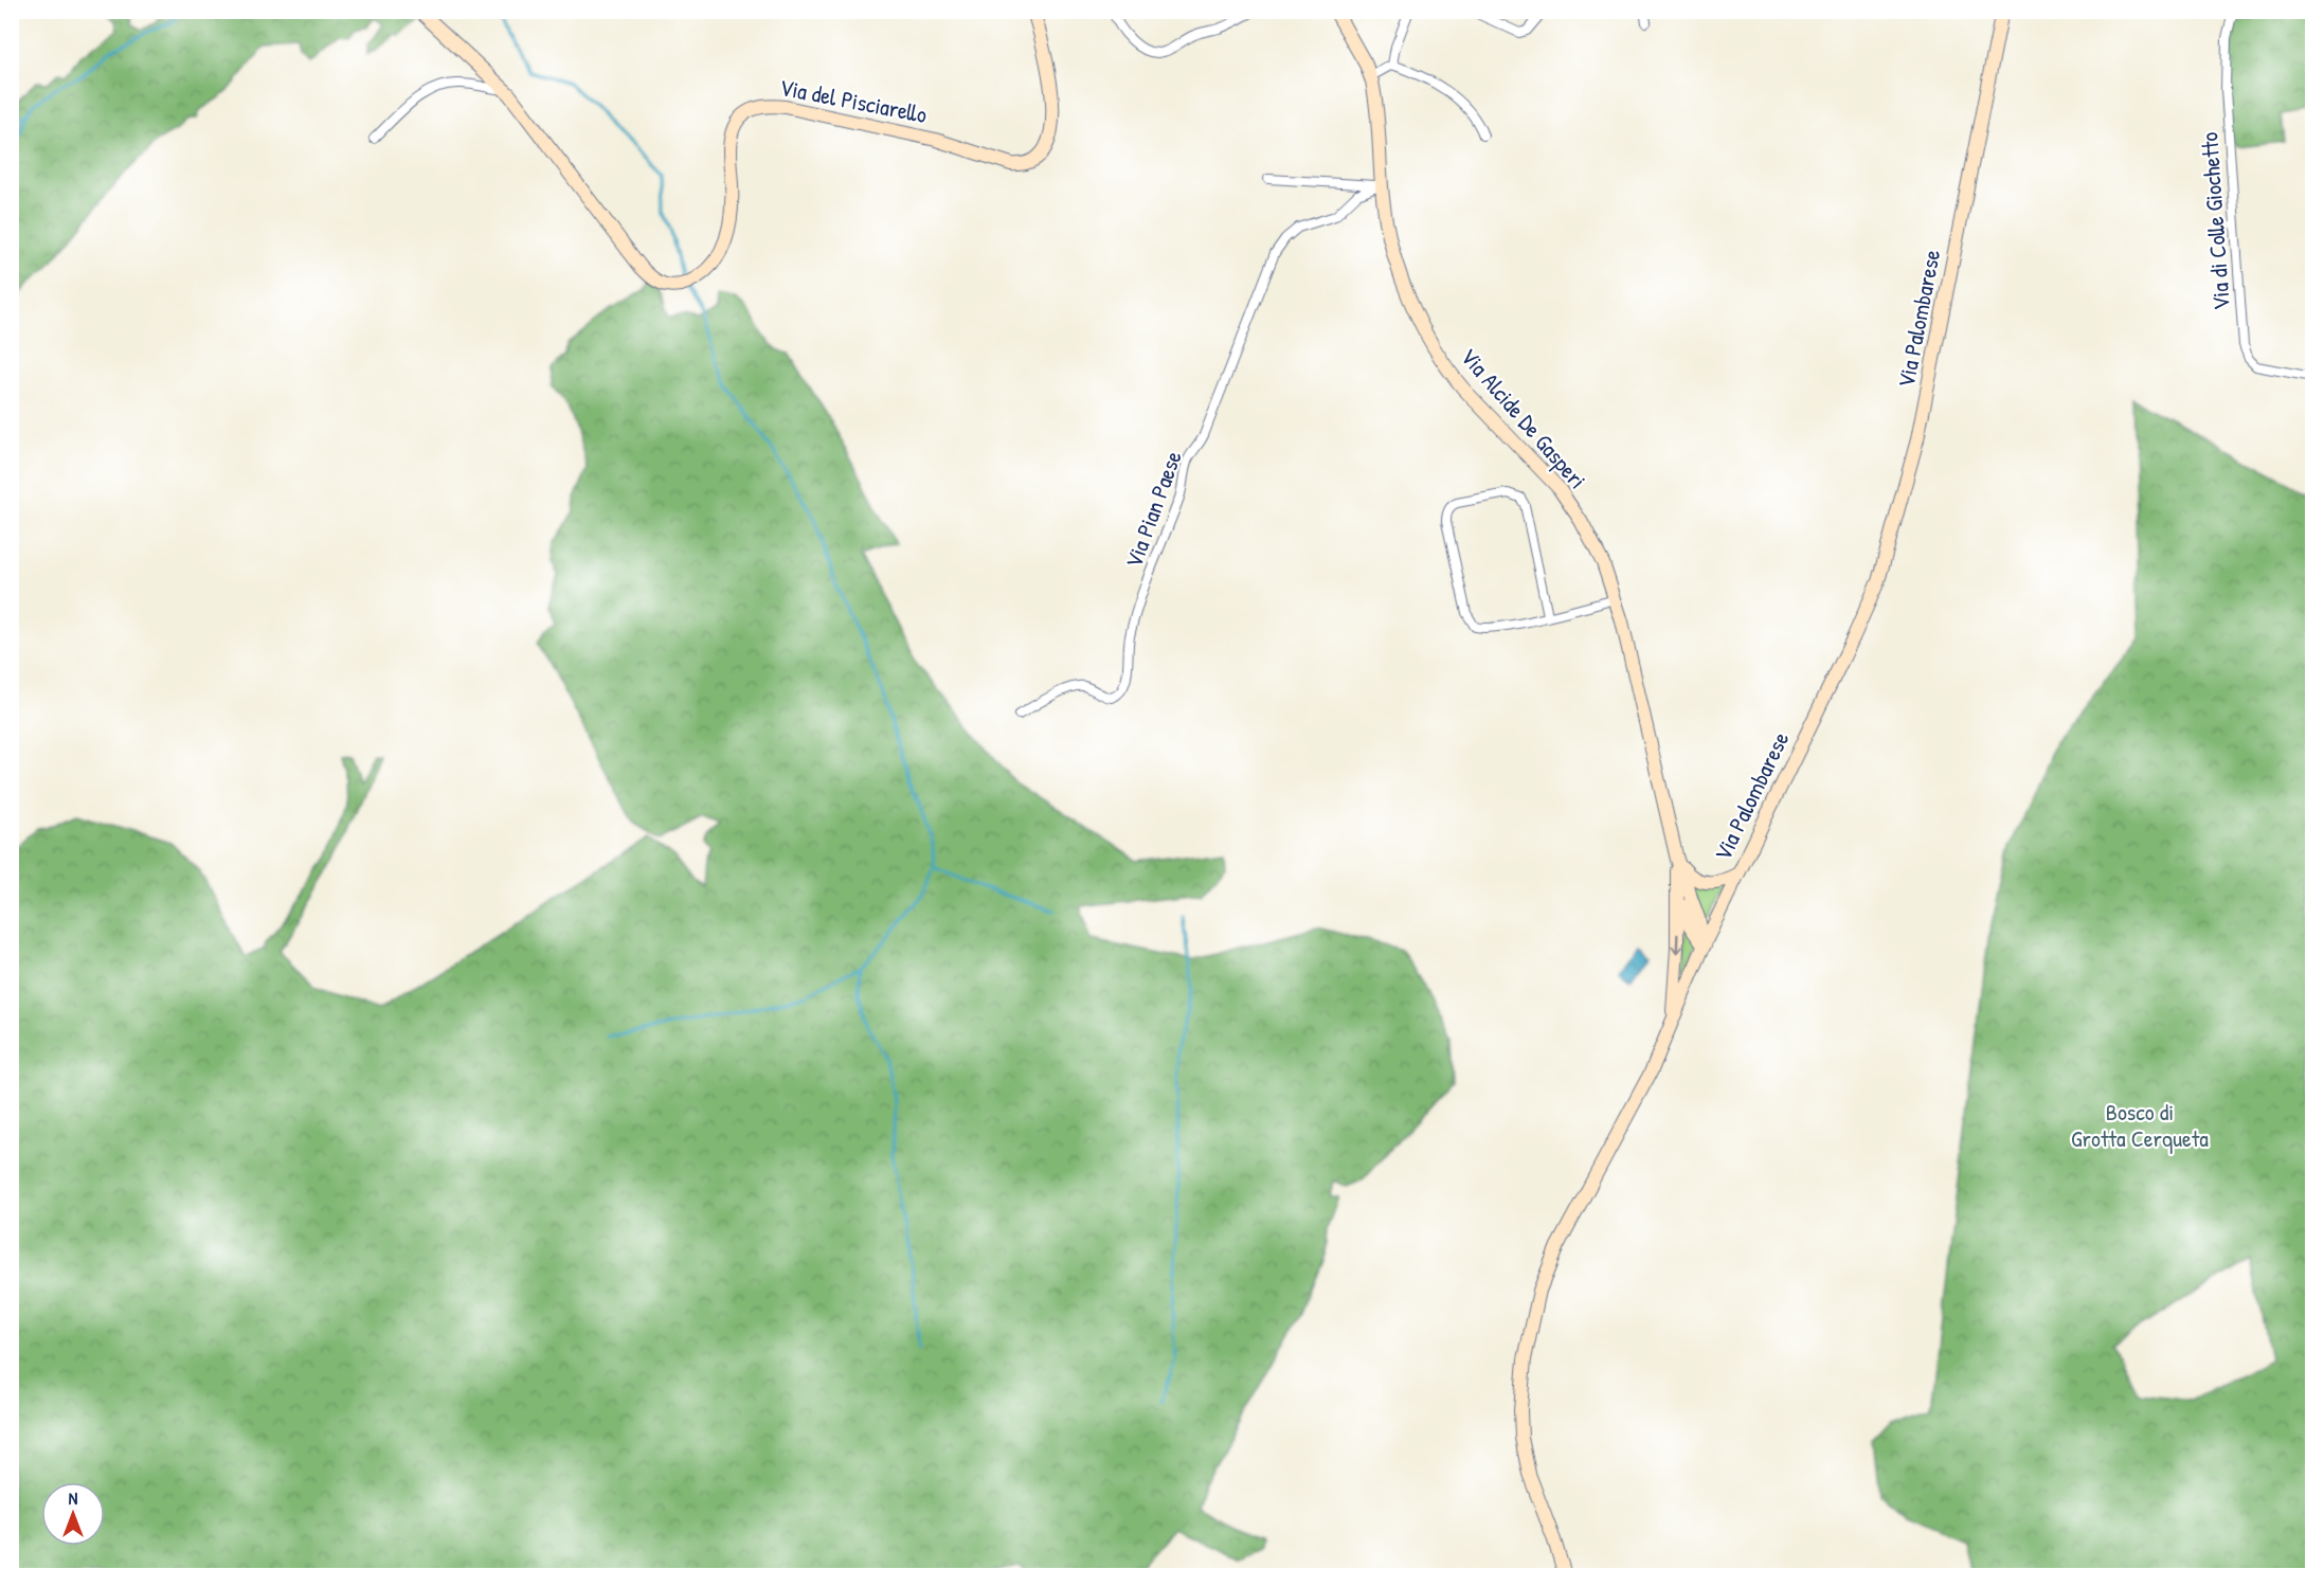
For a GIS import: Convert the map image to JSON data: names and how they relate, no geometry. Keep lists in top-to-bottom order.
{
  "streets": {
    "street": [
      "Via del Pisciarello",
      "Via di Colle Giochetto",
      "Via Palombarese",
      "Via Alcide De Gasperi",
      "Via Pian Paese"
    ]
  },
  "crossings": [
    ["Via Palombarese", "Via Alcide De Gasperi"],
    ["Via Alcide De Gasperi", "Via Pian Paese"]
  ],
  "parks": ["Bosco di Grotta Cerqueta"],
  "north": "top"
}
